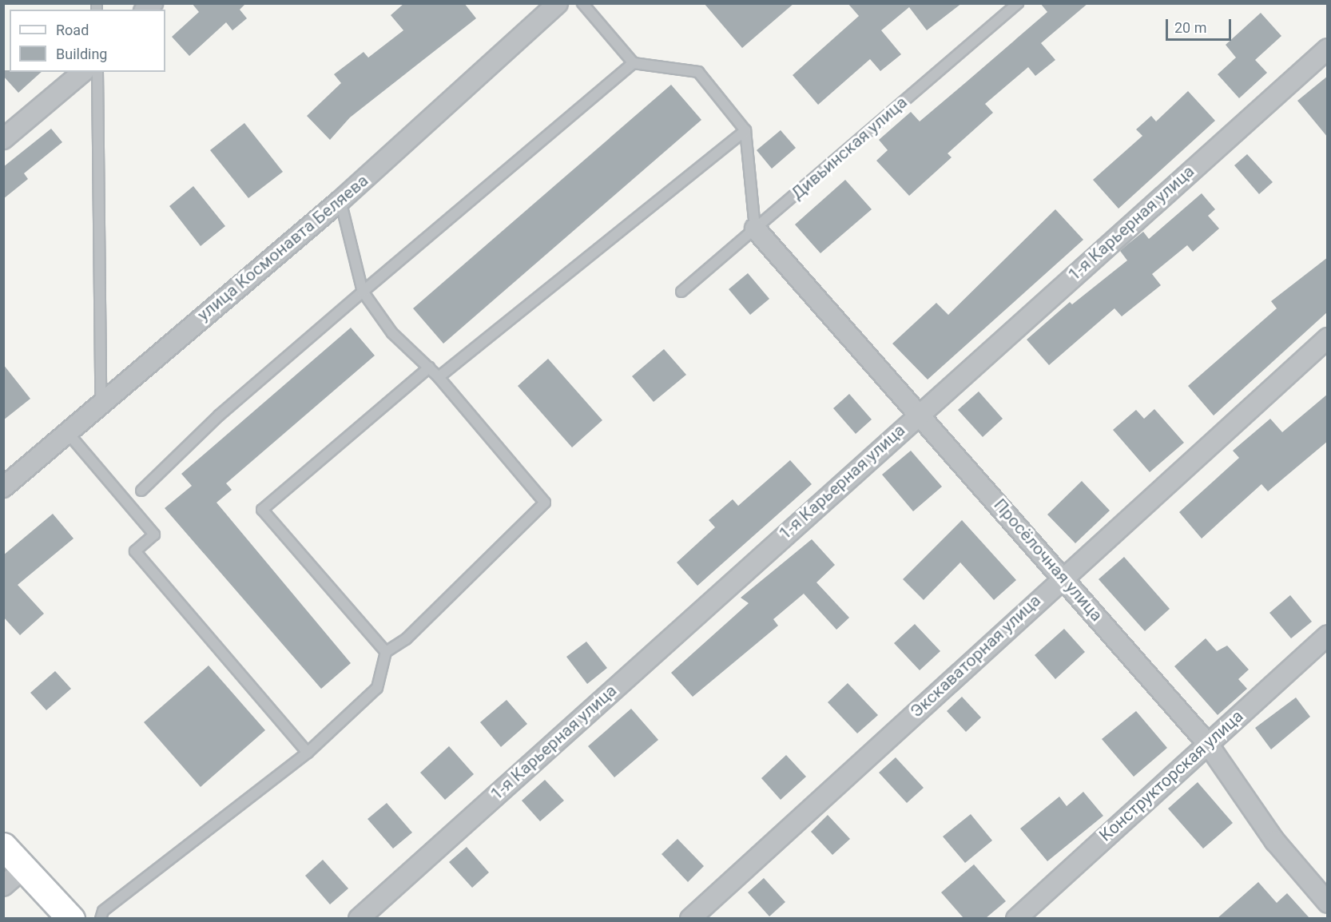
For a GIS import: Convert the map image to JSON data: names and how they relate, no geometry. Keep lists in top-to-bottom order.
{
  "streets": {
    "street": [
      "1-я Карьерная улица",
      "улица Космонавта Беляева",
      "Просёлочная улица",
      "Экскаваторная улица",
      "Конструкторская улица"
    ],
    "lane": ["Дивьинская улица"]
  },
  "crossings": [
    ["Дивьинская улица", "Просёлочная улица"],
    ["1-я Карьерная улица", "Просёлочная улица"],
    ["Просёлочная улица", "Экскаваторная улица"],
    ["Просёлочная улица", "Конструкторская улица"]
  ],
  "legend": ["Road", "Building"],
  "scale_bar": "20 m"
}
